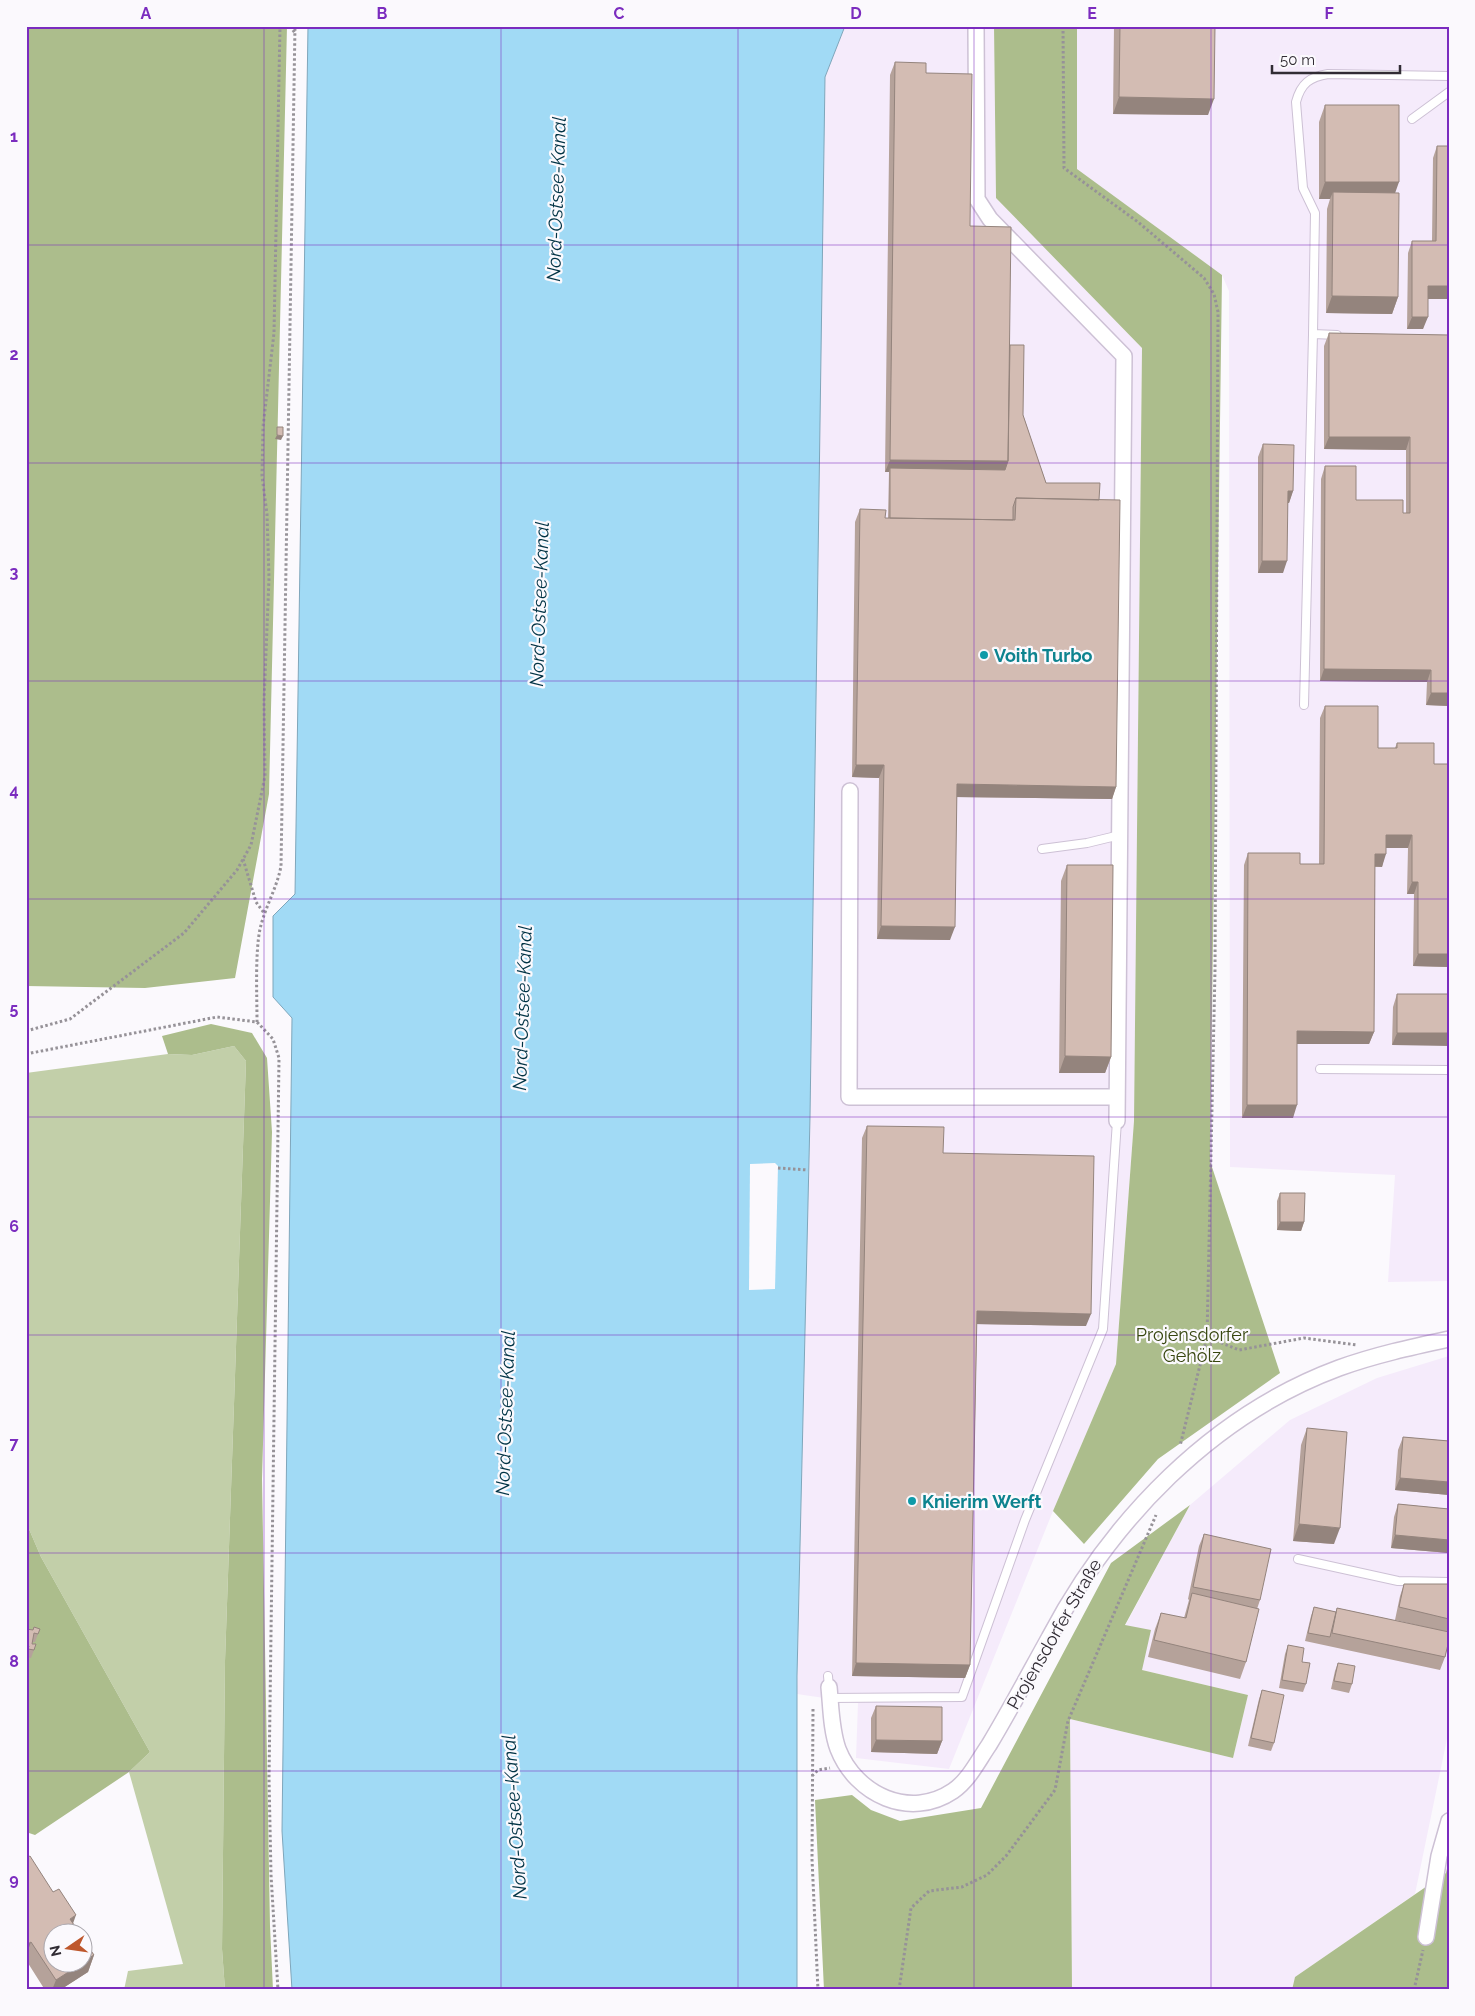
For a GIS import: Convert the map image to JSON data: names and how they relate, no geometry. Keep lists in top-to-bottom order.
{
  "streets": {
    "street": ["Projensdorfer Straße"]
  },
  "water": ["Nord-Ostsee-Kanal"],
  "parks": ["Projensdorfer Gehölz"],
  "places": ["Voith Turbo", "Knierim Werft"],
  "scale_bar": "50 m",
  "north": "left",
  "grid": {
    "columns": [
      "A",
      "B",
      "C",
      "D",
      "E",
      "F"
    ],
    "rows": [
      "1",
      "2",
      "3",
      "4",
      "5",
      "6",
      "7",
      "8",
      "9"
    ]
  }
}
